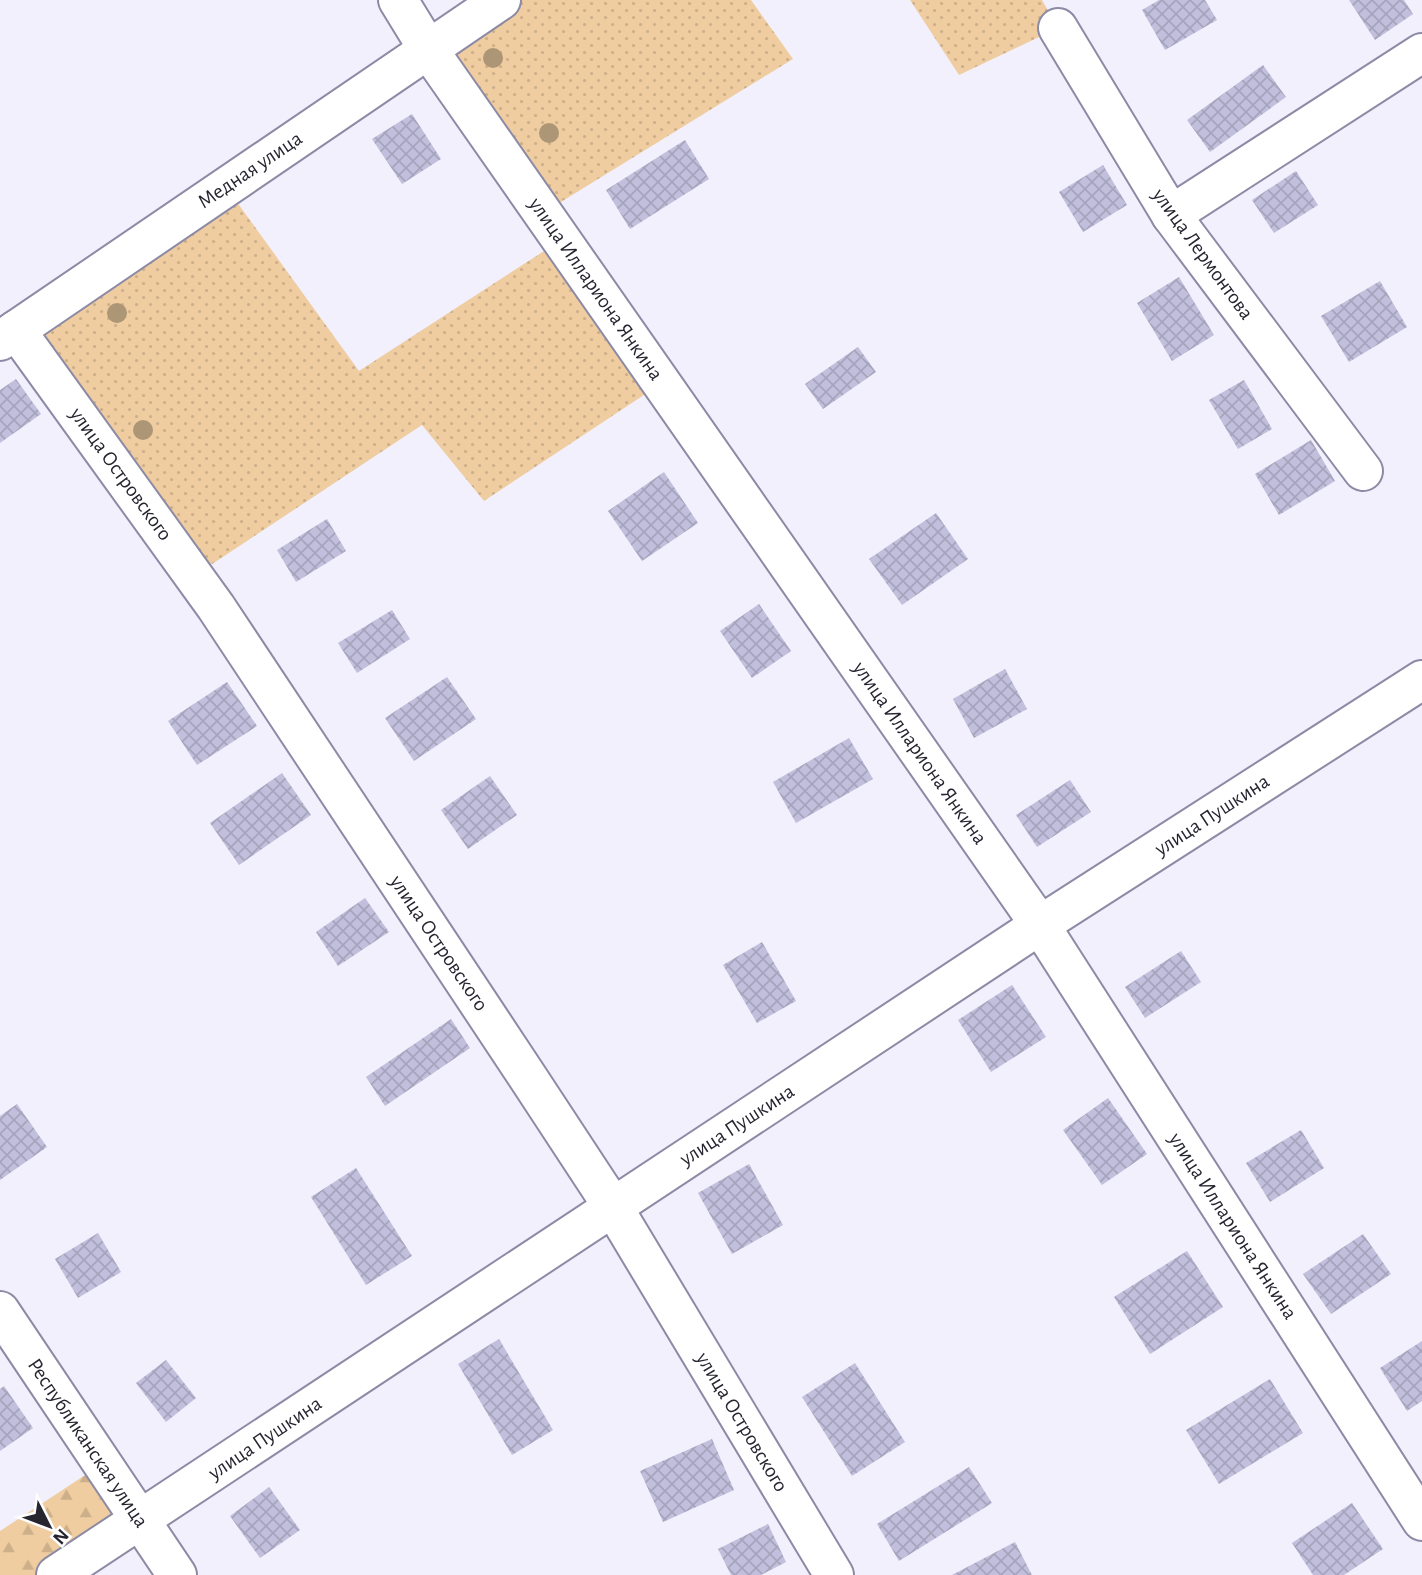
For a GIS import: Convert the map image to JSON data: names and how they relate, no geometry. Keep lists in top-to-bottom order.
{
  "streets": {
    "street": [
      "Медная улица",
      "улица Лермонтова",
      "улица Иллариона Янкина",
      "улица Островского",
      "улица Пушкина",
      "Республиканская улица"
    ]
  },
  "crossings": [
    ["Медная улица", "улица Иллариона Янкина"],
    ["Медная улица", "улица Островского"],
    ["улица Иллариона Янкина", "улица Пушкина"],
    ["улица Островского", "улица Пушкина"],
    ["улица Пушкина", "Республиканская улица"]
  ],
  "north": "bottom right"
}
